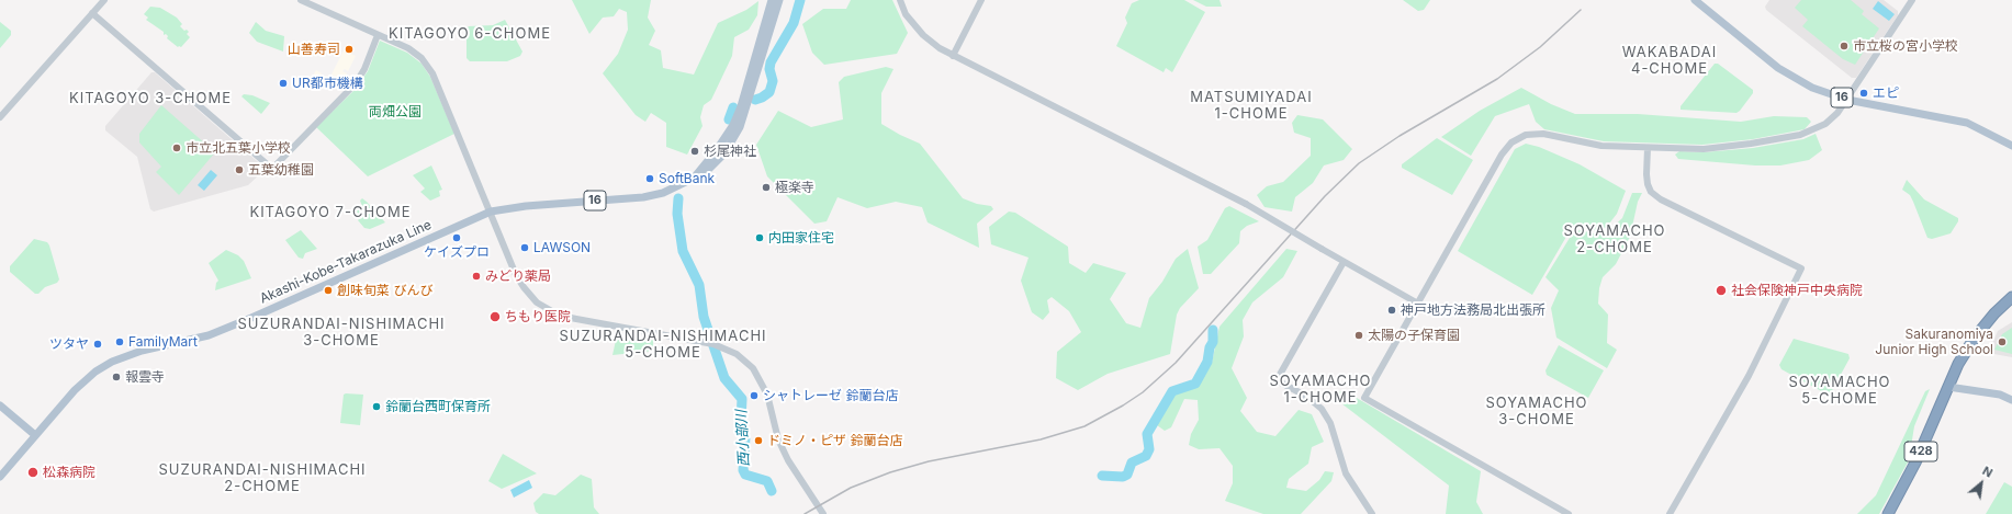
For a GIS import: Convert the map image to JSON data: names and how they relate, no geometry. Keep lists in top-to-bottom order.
{
  "streets": {
    "highway": ["428"],
    "main road": ["16", "Akashi-Kobe-Takarazuka Line"]
  },
  "districts": [
    "KITAGOYO 6-CHOME",
    "WAKABADAI 4-CHOME",
    "MATSUMIYADAI 1-CHOME",
    "KITAGOYO 3-CHOME",
    "KITAGOYO 7-CHOME",
    "SOYAMACHO 2-CHOME",
    "SUZURANDAI-NISHIMACHI 3-CHOME",
    "SUZURANDAI-NISHIMACHI 5-CHOME",
    "SOYAMACHO 1-CHOME",
    "SOYAMACHO 5-CHOME",
    "SOYAMACHO 3-CHOME",
    "SUZURANDAI-NISHIMACHI 2-CHOME"
  ],
  "water": ["西小部川"],
  "parks": ["両畑公園"],
  "places": [
    "市立桜の宮小学校",
    "山善寿司",
    "UR都市機構",
    "エピ",
    "市立北五葉小学校",
    "杉尾神社",
    "五葉幼稚園",
    "SoftBank",
    "極楽寺",
    "ケイズプロ",
    "内田家住宅",
    "LAWSON",
    "みどり薬局",
    "創味旬菜 びんび",
    "社会保険神戸中央病院",
    "神戸地方法務局北出張所",
    "ちもり医院",
    "太陽の子保育園",
    "FamilyMart",
    "Sakuranomiya Junior High School",
    "ツタヤ",
    "報雲寺",
    "シャトレーゼ 鈴蘭台店",
    "鈴蘭台西町保育所",
    "ドミノ・ピザ 鈴蘭台店",
    "松森病院"
  ],
  "north": "top right"
}
